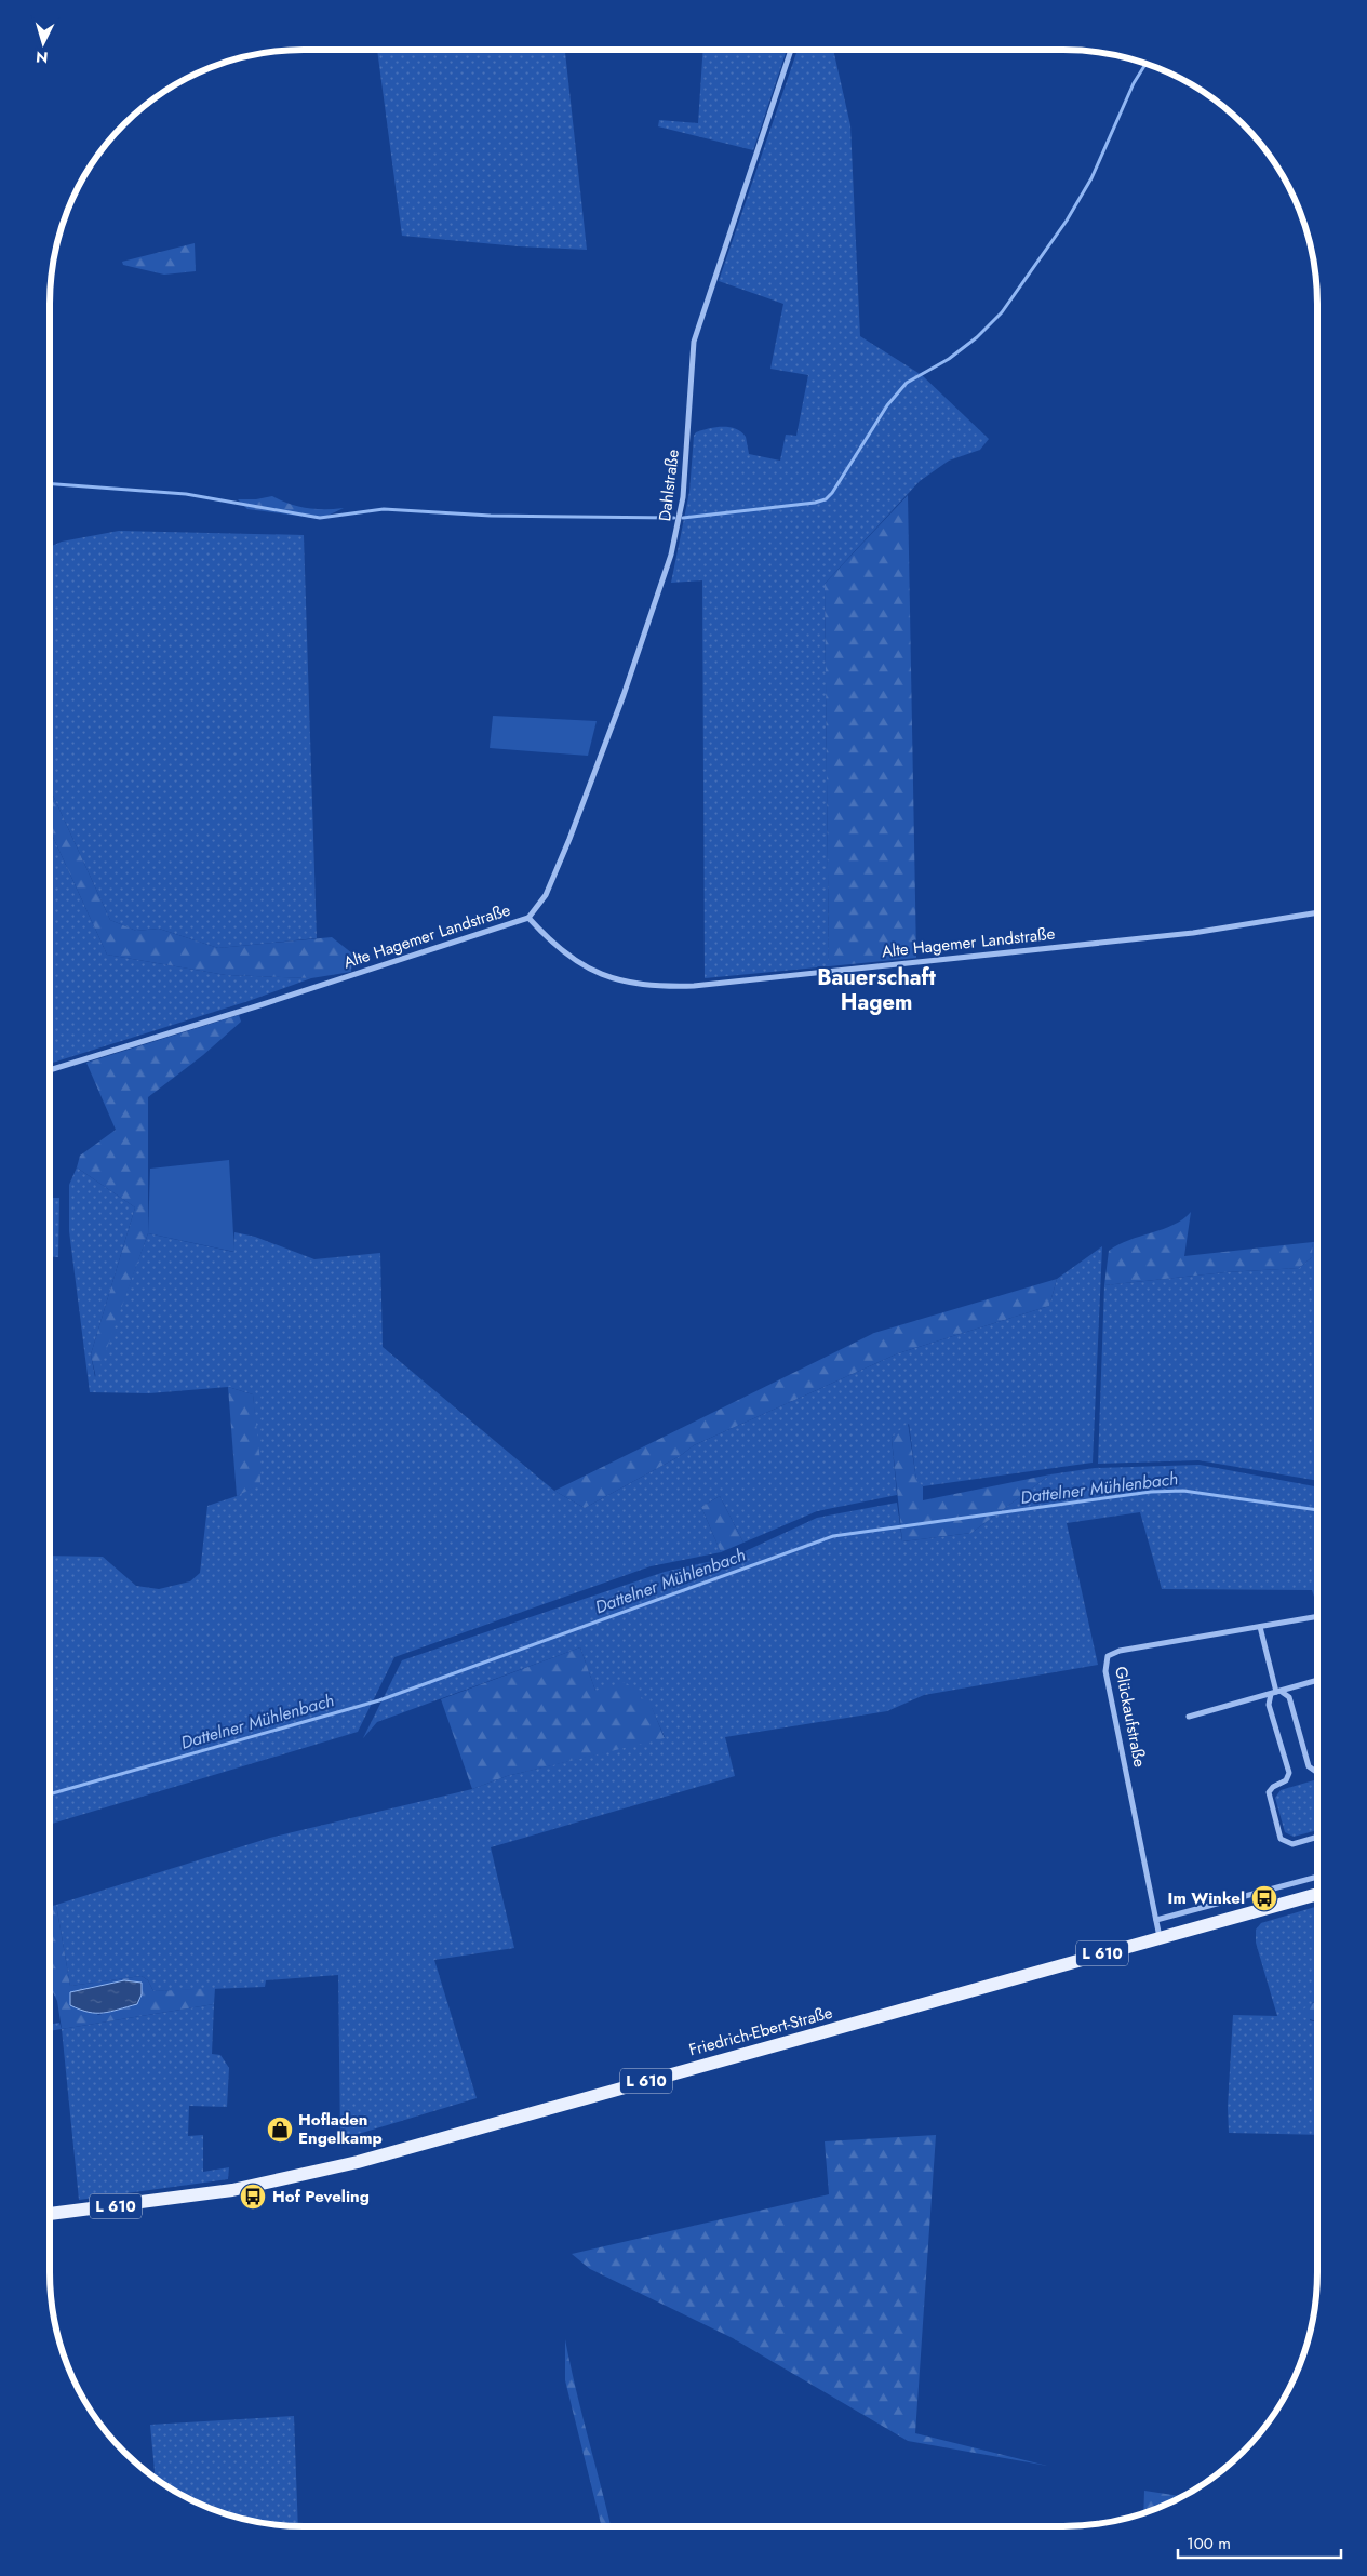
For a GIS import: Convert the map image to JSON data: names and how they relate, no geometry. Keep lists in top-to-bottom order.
{
  "streets": {
    "main road": ["L 610", "Friedrich-Ebert-Straße"],
    "street": ["Dahlstraße", "Alte Hagemer Landstraße", "Glückaufstraße"]
  },
  "crossings": [
    ["Dahlstraße", "Alte Hagemer Landstraße"],
    ["Glückaufstraße", "Friedrich-Ebert-Straße"]
  ],
  "districts": ["Bauerschaft Hagem"],
  "water": ["Dattelner Mühlenbach"],
  "places": {
    "bus stop": ["Im Winkel", "Hof Peveling"],
    "shop": ["Hofladen Engelkamp"]
  },
  "scale_bar": "100 m",
  "north": "bottom"
}
